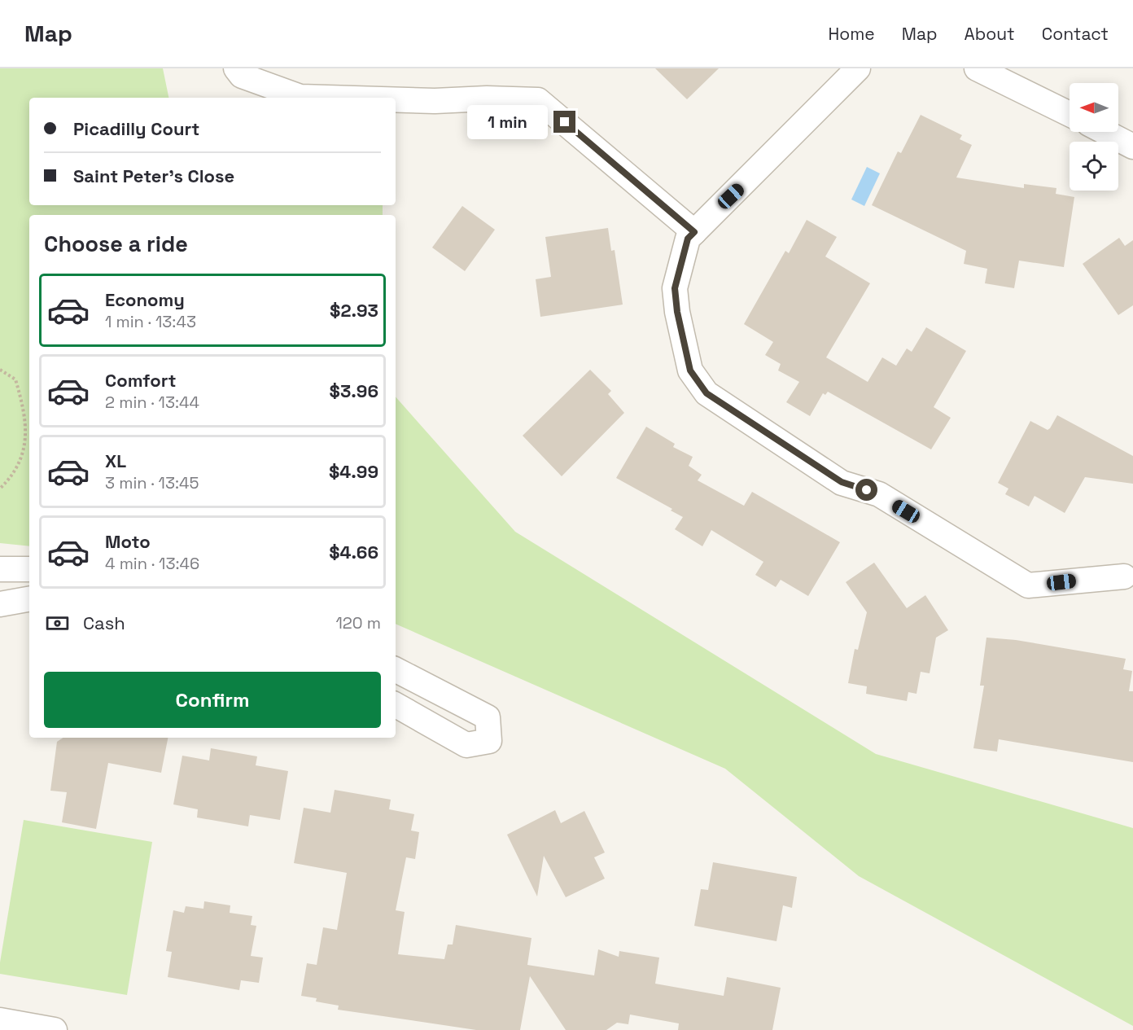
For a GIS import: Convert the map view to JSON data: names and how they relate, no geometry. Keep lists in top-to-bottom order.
{
  "north": "left",
  "page": {
    "header": "Map",
    "nav": [
      "Home",
      "Map",
      "About",
      "Contact"
    ],
    "banner": ["Picadilly Court", "Saint Peter's Close"],
    "bubble": "1 min",
    "heading": "Choose a ride",
    "list": [
      {
        "name": "Economy",
        "note": "1 min · 13:43",
        "value": "$2.93"
      },
      {
        "name": "Comfort",
        "note": "2 min · 13:44",
        "value": "$3.96"
      },
      {
        "name": "XL",
        "note": "3 min · 13:45",
        "value": "$4.99"
      },
      {
        "name": "Moto",
        "note": "4 min · 13:46",
        "value": "$4.66"
      }
    ],
    "pay": ["Cash", "120 m"],
    "buttons": "Confirm"
  }
}
